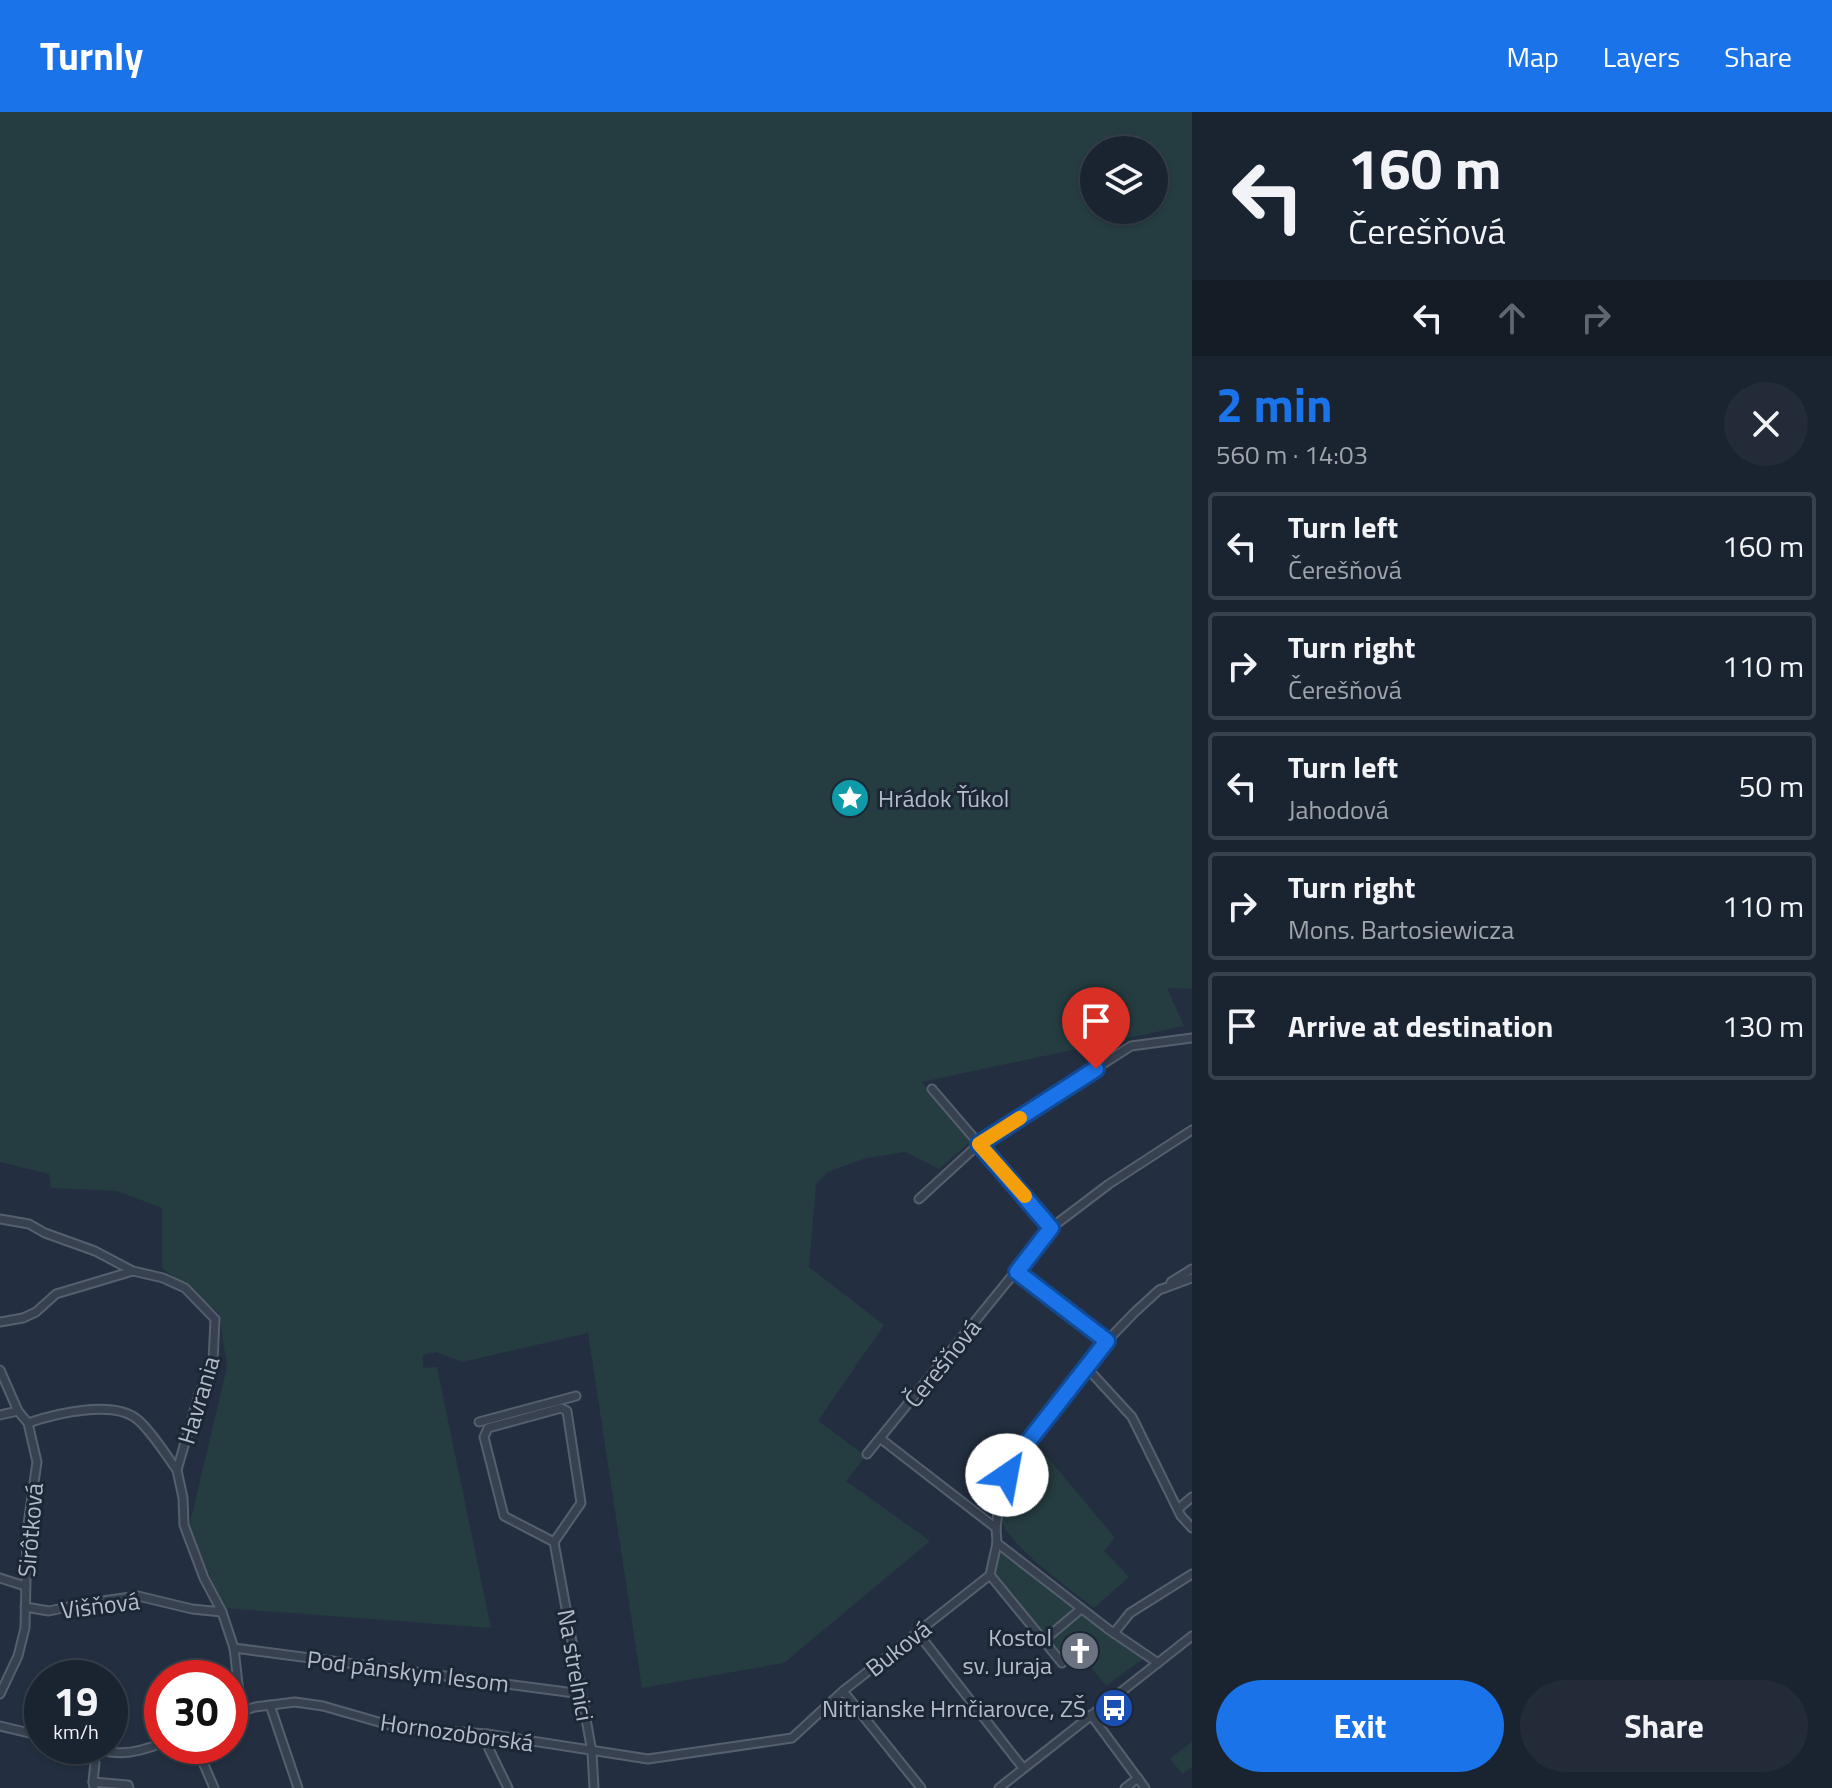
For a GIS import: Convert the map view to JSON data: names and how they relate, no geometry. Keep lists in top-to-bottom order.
{
  "streets": {
    "street": [
      "Čerešňová",
      "Havrania",
      "Sirôtková",
      "Višňová",
      "Buková",
      "Na strelnici",
      "Pod pánskym lesom",
      "Hornozoborská"
    ]
  },
  "crossings": [
    ["Havrania", "Višňová"],
    ["Havrania", "Pod pánskym lesom"],
    ["Sirôtková", "Višňová"],
    ["Buková", "Na strelnici"],
    ["Buková", "Hornozoborská"],
    ["Na strelnici", "Pod pánskym lesom"],
    ["Na strelnici", "Hornozoborská"]
  ],
  "places": {
    "place": ["Hrádok Ťúkol"],
    "church": ["Kostol sv. Juraja"],
    "bus stop": ["Nitrianske Hrnčiarovce, ZŠ"]
  },
  "page": {
    "header": "Turnly",
    "nav": ["Map", "Layers", "Share"],
    "turn": ["160 m", "Čerešňová"],
    "heading": ["2 min", "560 m · 14:03"],
    "list": [
      {
        "name": "Turn left",
        "note": "Čerešňová",
        "value": "160 m"
      },
      {
        "name": "Turn right",
        "note": "Čerešňová",
        "value": "110 m"
      },
      {
        "name": "Turn left",
        "note": "Jahodová",
        "value": "50 m"
      },
      {
        "name": "Turn right",
        "note": "Mons. Bartosiewicza",
        "value": "110 m"
      },
      {
        "name": "Arrive at destination",
        "value": "130 m"
      }
    ],
    "speed": "19 km/h",
    "limit": "30",
    "buttons": ["Exit", "Share"]
  }
}
